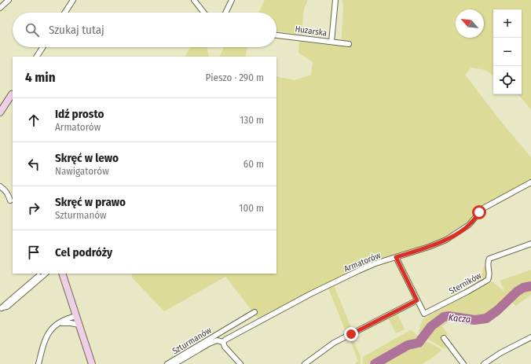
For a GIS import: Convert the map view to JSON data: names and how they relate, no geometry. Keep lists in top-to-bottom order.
{
  "streets": {
    "street": [
      "Huzarska",
      "Armatorów",
      "Sterników",
      "Szturmanów"
    ]
  },
  "crossings": [
    ["Armatorów", "Szturmanów"]
  ],
  "water": ["Kacza"],
  "north": "top left",
  "page": {
    "map_buttons": ["+", "−"],
    "search": "Szukaj tutaj",
    "heading": ["4 min", "Pieszo · 290 m"],
    "list": [
      ["Idź prosto", "Armatorów", "130 m"],
      ["Skręć w lewo", "Nawigatorów", "60 m"],
      ["Skręć w prawo", "Szturmanów", "100 m"],
      "Cel podróży"
    ]
  }
}
